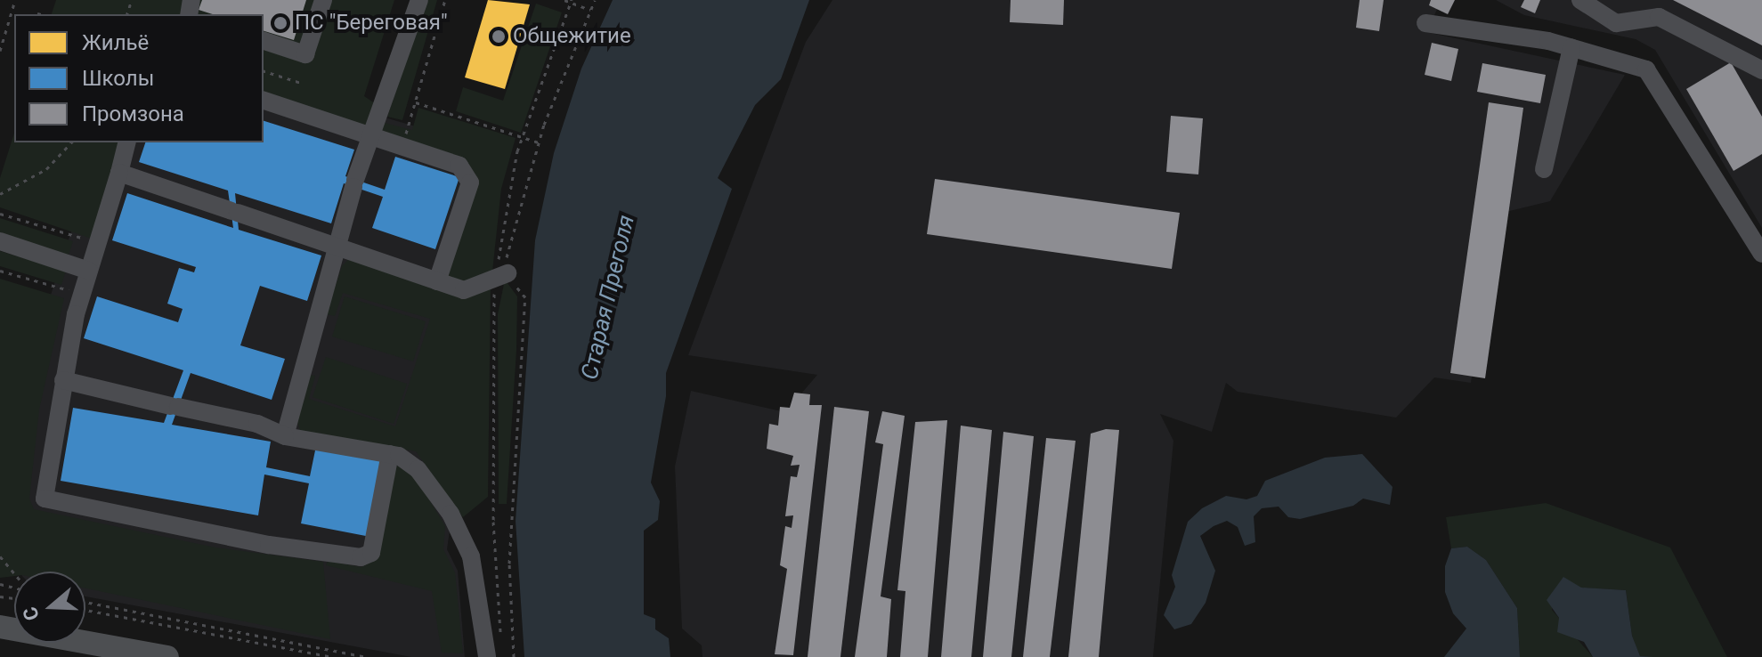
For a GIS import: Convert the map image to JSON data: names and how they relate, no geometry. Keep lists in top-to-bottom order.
{
  "water": ["Старая Преголя"],
  "places": ["ПС \"Береговая\"", "Общежитие"],
  "legend": ["Жильё", "Школы", "Промзона"],
  "north": "left"
}
